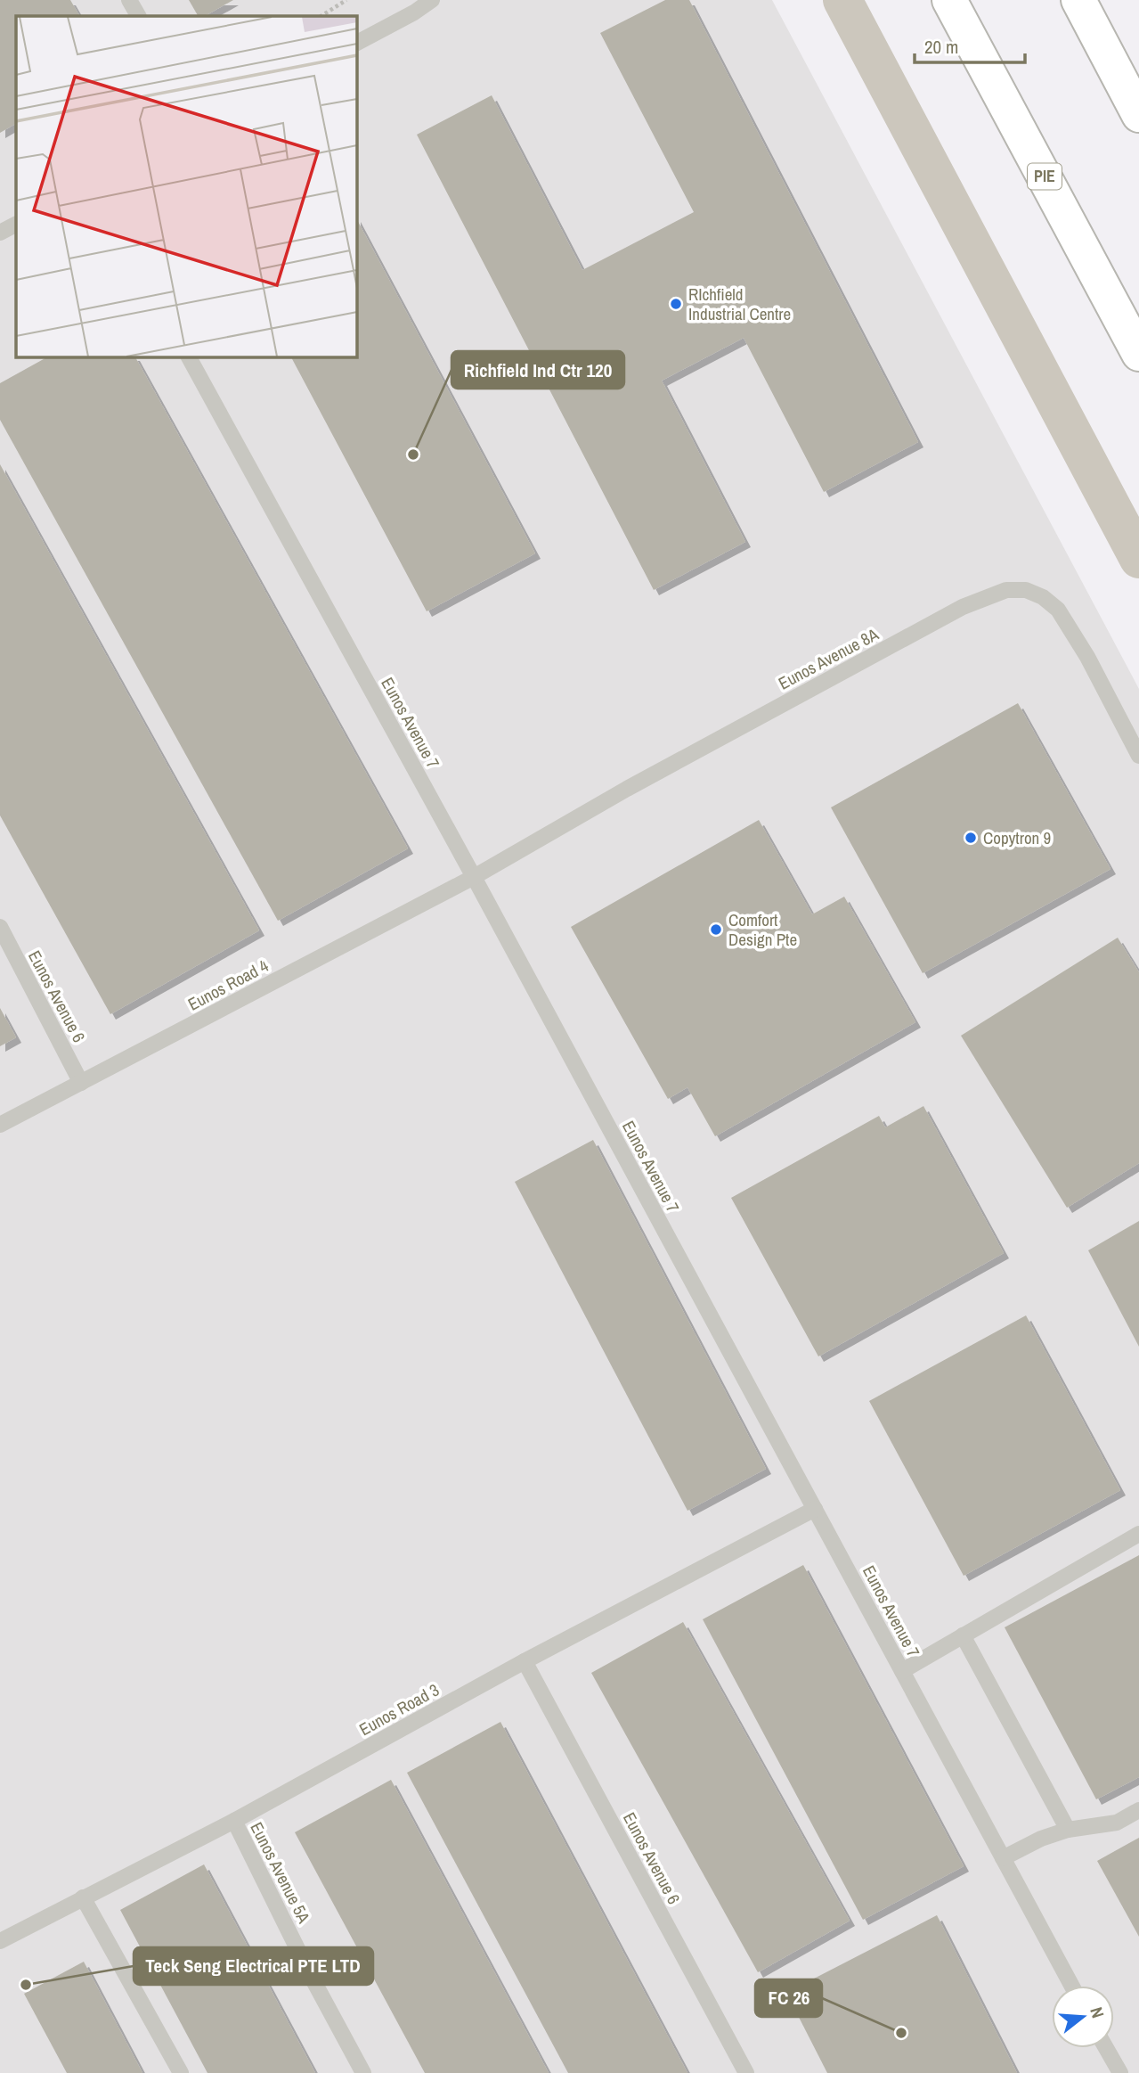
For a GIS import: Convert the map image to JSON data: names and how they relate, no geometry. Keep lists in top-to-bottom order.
{
  "streets": {
    "highway": ["PIE"],
    "lane": [
      "Eunos Avenue 8A",
      "Eunos Avenue 7",
      "Eunos Road 4",
      "Eunos Avenue 6",
      "Eunos Road 3",
      "Eunos Avenue 5A"
    ]
  },
  "crossings": [
    ["Eunos Avenue 8A", "Eunos Avenue 7"],
    ["Eunos Avenue 8A", "Eunos Road 4"],
    ["Eunos Avenue 7", "Eunos Road 4"],
    ["Eunos Avenue 7", "Eunos Road 3"],
    ["Eunos Road 4", "Eunos Avenue 6"],
    ["Eunos Avenue 6", "Eunos Road 3"],
    ["Eunos Road 3", "Eunos Avenue 5A"]
  ],
  "places": [
    "RIchfield Industrial Centre",
    "Richfield Ind Ctr 120",
    "Copytron 9",
    "Comfort Design Pte",
    "Teck Seng Electrical PTE LTD",
    "FC 26"
  ],
  "scale_bar": "20 m",
  "north": "right"
}
